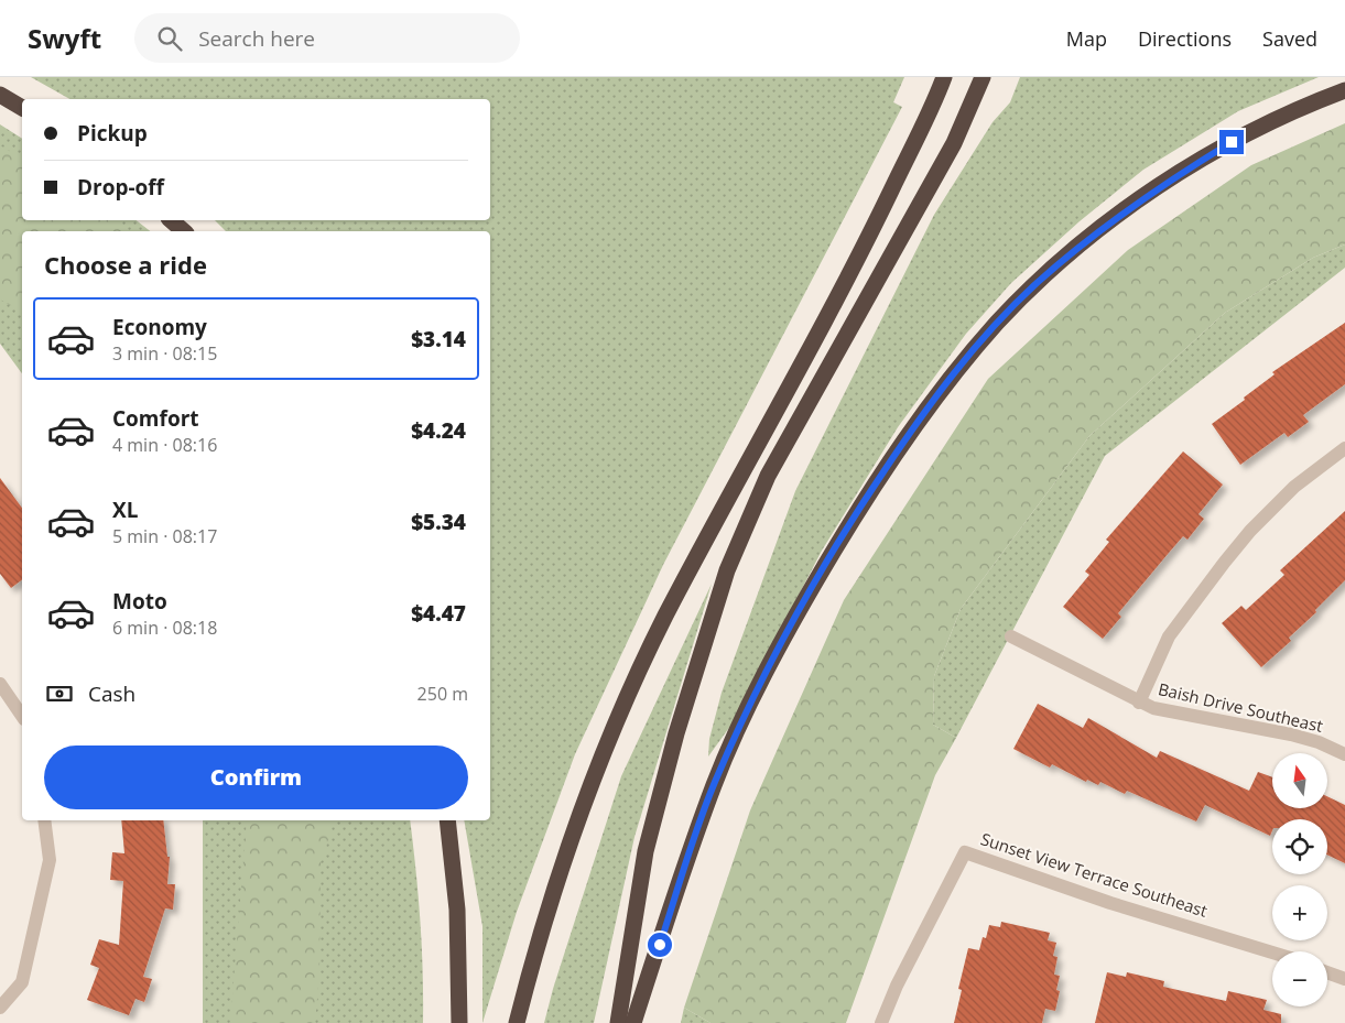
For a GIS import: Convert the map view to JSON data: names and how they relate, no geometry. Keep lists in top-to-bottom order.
{
  "streets": {
    "street": ["Baish Drive Southeast", "Sunset View Terrace Southeast"]
  },
  "north": "top",
  "page": {
    "header": "Swyft",
    "search": "Search here",
    "nav": ["Map", "Directions", "Saved"],
    "banner": ["Pickup", "Drop-off"],
    "heading": "Choose a ride",
    "list": [
      {
        "name": "Economy",
        "note": "3 min · 08:15",
        "value": "$3.14"
      },
      {
        "name": "Comfort",
        "note": "4 min · 08:16",
        "value": "$4.24"
      },
      {
        "name": "XL",
        "note": "5 min · 08:17",
        "value": "$5.34"
      },
      {
        "name": "Moto",
        "note": "6 min · 08:18",
        "value": "$4.47"
      }
    ],
    "pay": ["Cash", "250 m"],
    "buttons": "Confirm",
    "map_buttons": ["+", "−"]
  }
}
